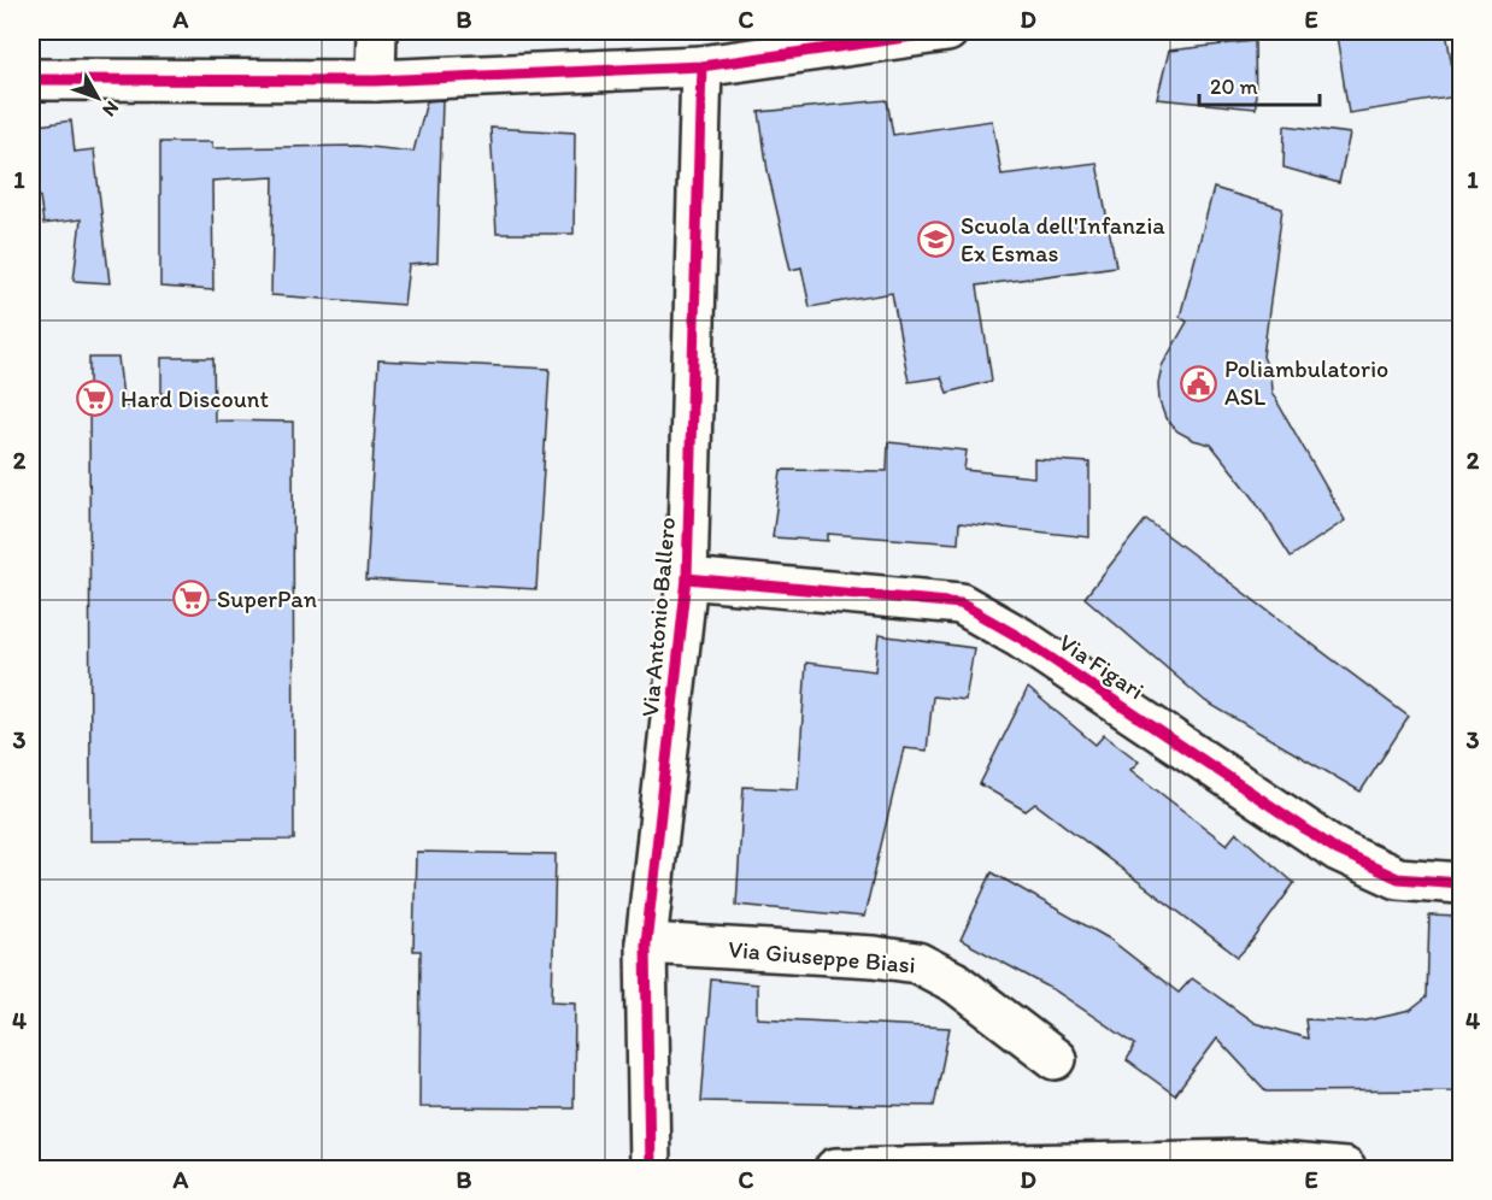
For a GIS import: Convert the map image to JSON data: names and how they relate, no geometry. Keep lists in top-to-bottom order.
{
  "streets": {
    "street": ["Via Antonio Ballero", "Via Figari", "Via Giuseppe Biasi"]
  },
  "crossings": [
    ["Via Antonio Ballero", "Via Figari"],
    ["Via Antonio Ballero", "Via Giuseppe Biasi"]
  ],
  "places": {
    "school or university": ["Scuola dell'Infanzia Ex Esmas"],
    "public building": ["Poliambulatorio ASL"],
    "supermarket": ["Hard Discount", "SuperPan"]
  },
  "scale_bar": "20 m",
  "north": "bottom right",
  "grid": {
    "columns": [
      "A",
      "B",
      "C",
      "D",
      "E"
    ],
    "rows": [
      "1",
      "2",
      "3",
      "4"
    ]
  }
}
